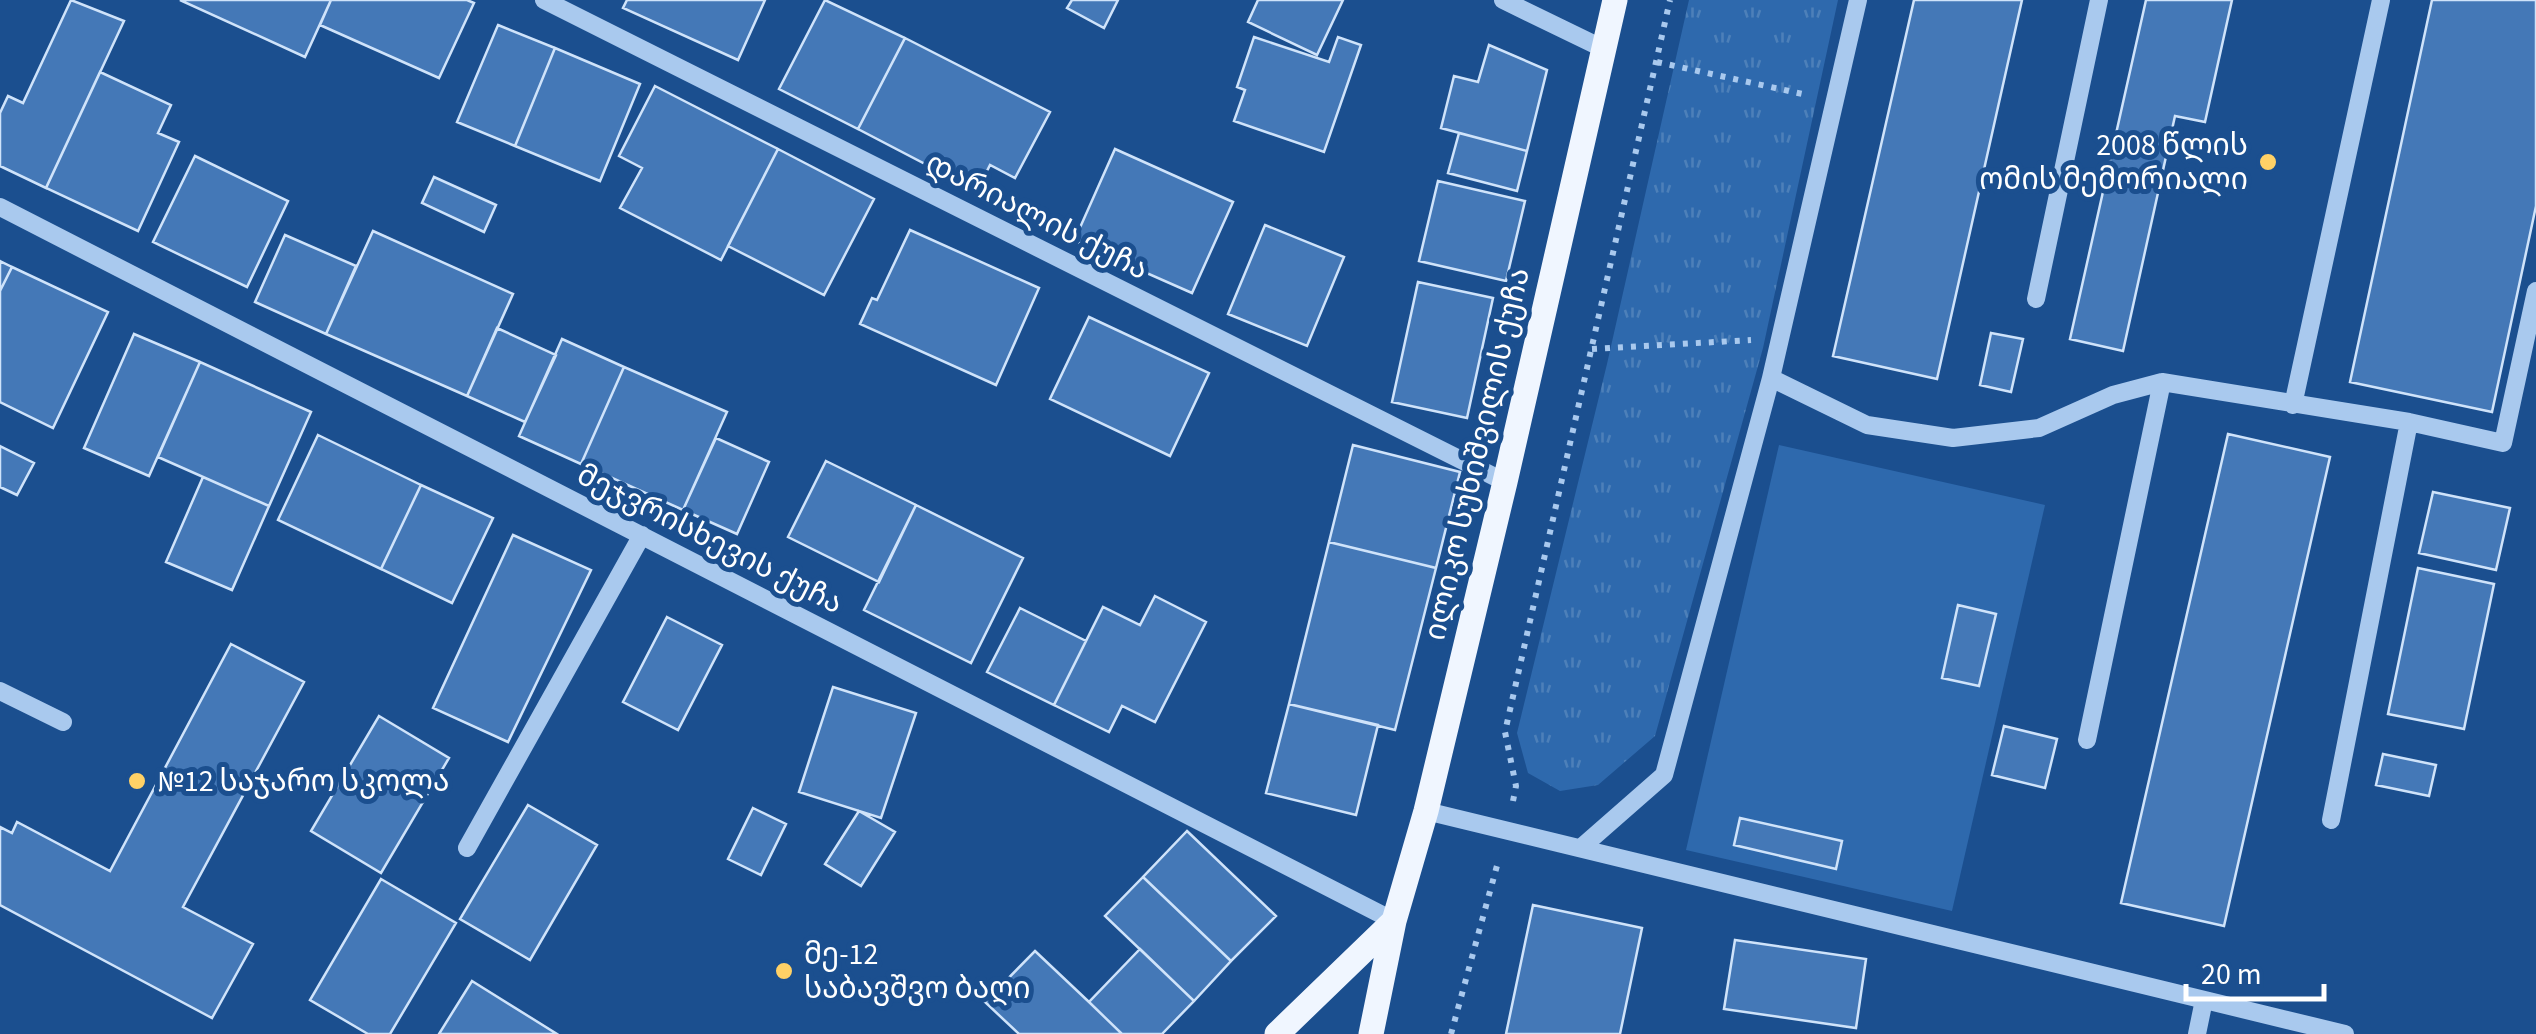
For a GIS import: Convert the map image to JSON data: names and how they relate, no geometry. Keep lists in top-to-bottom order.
{
  "streets": {
    "main road": ["ილიკო სუხიშვილის ქუჩა"],
    "street": ["დარიალის ქუჩა", "მეჯვრისხევის ქუჩა"]
  },
  "crossings": [
    ["დარიალის ქუჩა", "ილიკო სუხიშვილის ქუჩა"],
    ["ილიკო სუხიშვილის ქუჩა", "მეჯვრისხევის ქუჩა"]
  ],
  "places": ["2008 წლის ომის მემორიალი", "№12 საჯარო სკოლა", "მე-12 საბავშვო ბაღი"],
  "scale_bar": "20 m"
}
